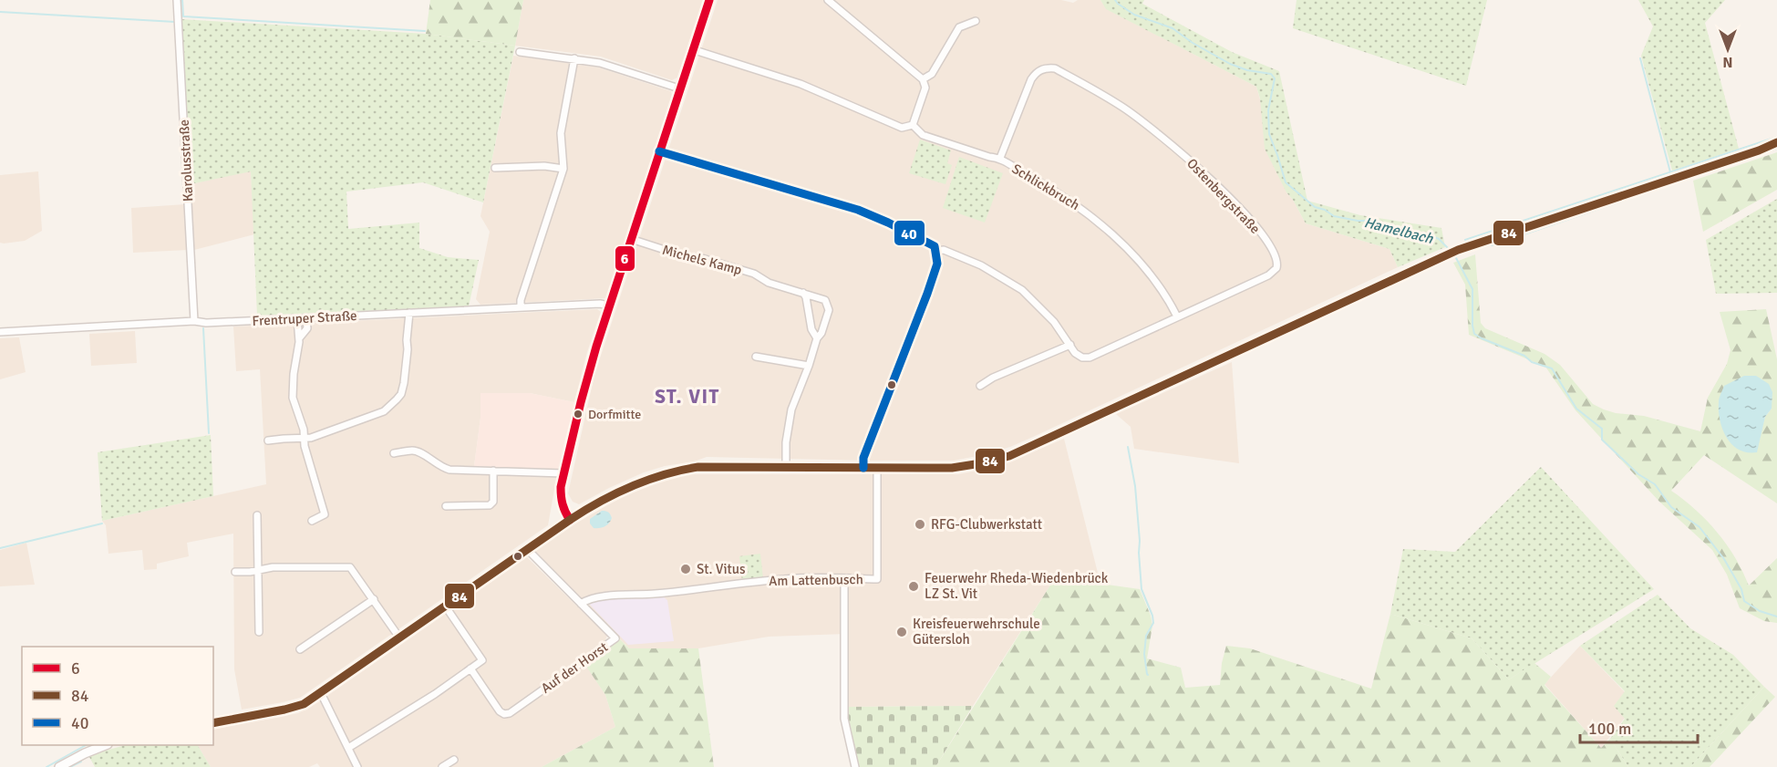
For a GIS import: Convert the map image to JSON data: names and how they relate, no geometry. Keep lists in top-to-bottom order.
{
  "streets": {
    "street": [
      "Karolusstraße",
      "Schlickbruch",
      "Ostenbergstraße",
      "Michels Kamp",
      "Frentruper Straße",
      "Am Lattenbusch",
      "Auf der Horst"
    ]
  },
  "crossings": [
    ["Karolusstraße", "Frentruper Straße"],
    ["Schlickbruch", "Ostenbergstraße"],
    ["Am Lattenbusch", "Auf der Horst"]
  ],
  "districts": ["ST. VIT"],
  "water": ["Hamelbach"],
  "places": [
    "Dorfmitte",
    "RFG-Clubwerkstatt",
    "St. Vitus",
    "Feuerwehr Rheda-Wiedenbrück LZ St. Vit",
    "Kreisfeuerwehrschule Gütersloh"
  ],
  "lines": ["transit line 6", "transit line 84", "transit line 40"],
  "legend": ["6", "84", "40"],
  "scale_bar": "100 m",
  "north": "bottom"
}
